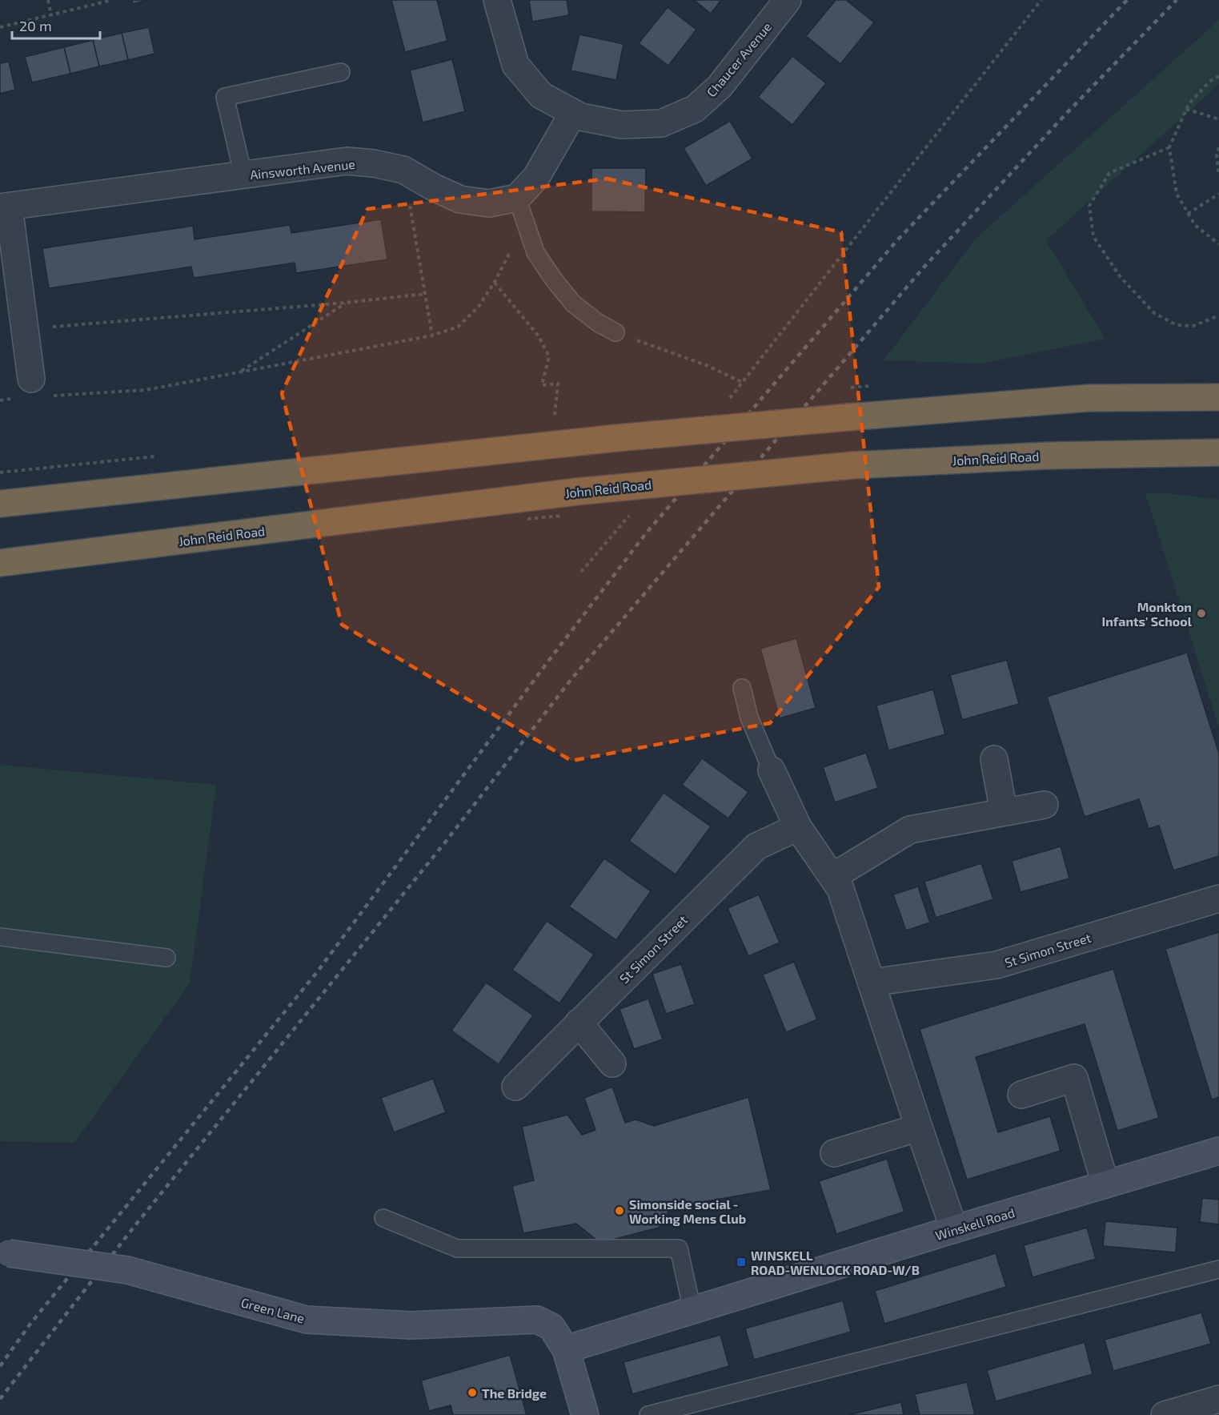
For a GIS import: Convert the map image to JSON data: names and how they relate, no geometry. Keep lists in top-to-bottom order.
{
  "streets": {
    "highway": ["John Reid Road"],
    "street": [
      "Chaucer Avenue",
      "Ainsworth Avenue",
      "St Simon Street",
      "Winskell Road",
      "Green Lane"
    ]
  },
  "crossings": [
    ["Winskell Road", "Green Lane"]
  ],
  "places": {
    "other": ["Monkton Infants' School", "Simonside social - Working Mens Club", "The Bridge"],
    "transit": ["WINSKELL ROAD-WENLOCK ROAD-W/B"]
  },
  "scale_bar": "20 m"
}
